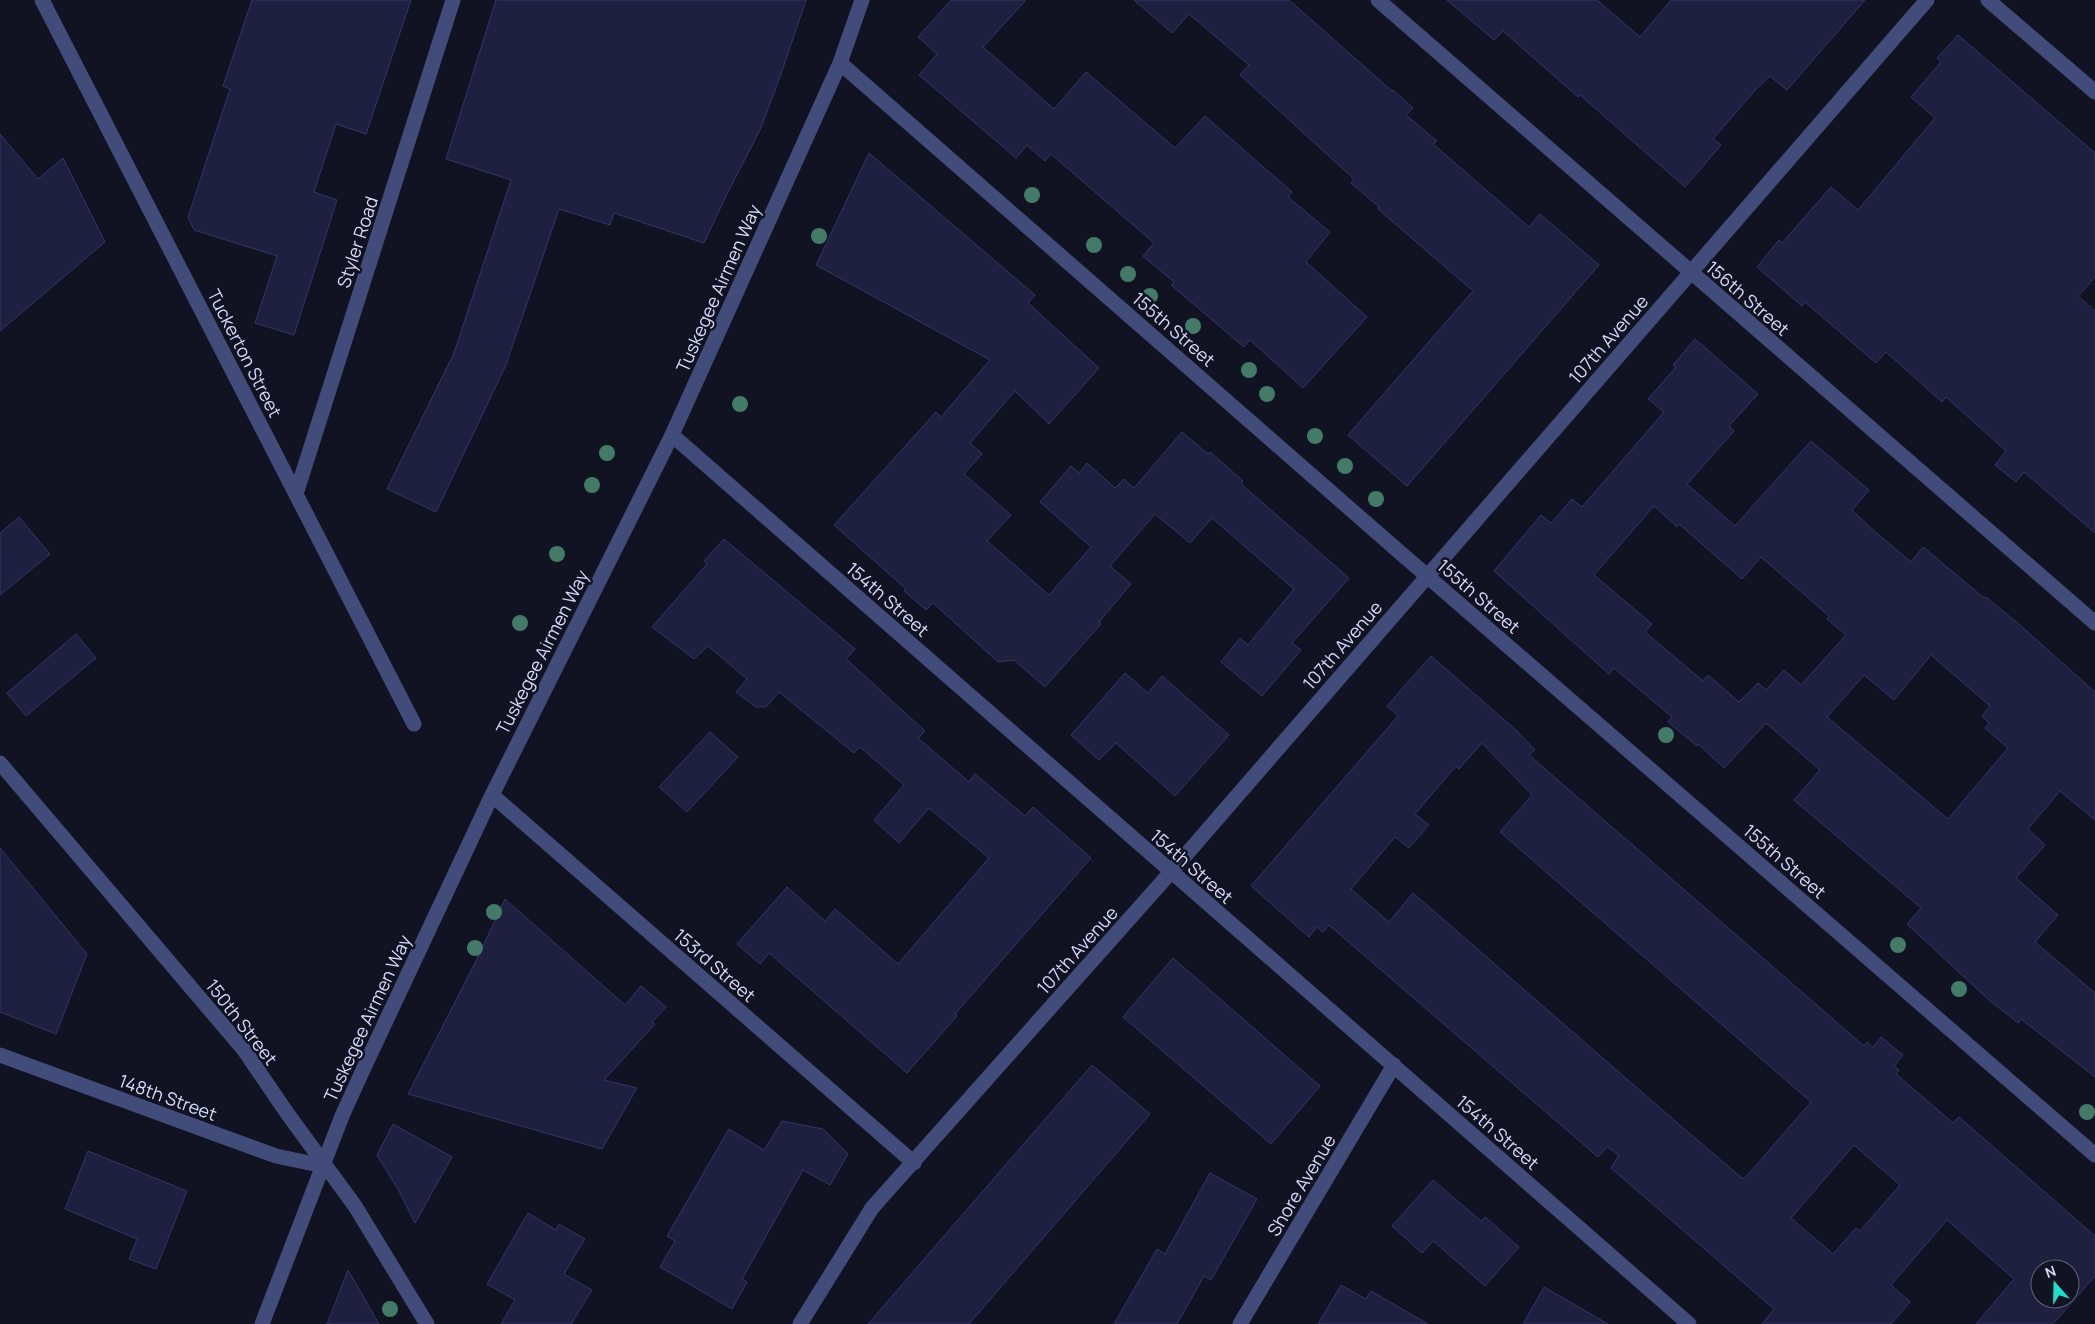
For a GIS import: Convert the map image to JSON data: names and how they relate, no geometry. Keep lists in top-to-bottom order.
{
  "streets": {
    "street": [
      "Styler Road",
      "Tuskegee Airmen Way",
      "156th Street",
      "155th Street",
      "107th Avenue",
      "Tuckerton Street",
      "154th Street",
      "153rd Street",
      "150th Street",
      "148th Street",
      "Shore Avenue"
    ]
  },
  "crossings": [
    ["Styler Road", "Tuckerton Street"],
    ["Tuskegee Airmen Way", "155th Street"],
    ["Tuskegee Airmen Way", "154th Street"],
    ["Tuskegee Airmen Way", "153rd Street"],
    ["Tuskegee Airmen Way", "150th Street"],
    ["Tuskegee Airmen Way", "148th Street"],
    ["156th Street", "107th Avenue"],
    ["155th Street", "107th Avenue"],
    ["107th Avenue", "154th Street"],
    ["107th Avenue", "153rd Street"],
    ["154th Street", "Shore Avenue"],
    ["150th Street", "148th Street"]
  ],
  "north": "top"
}
